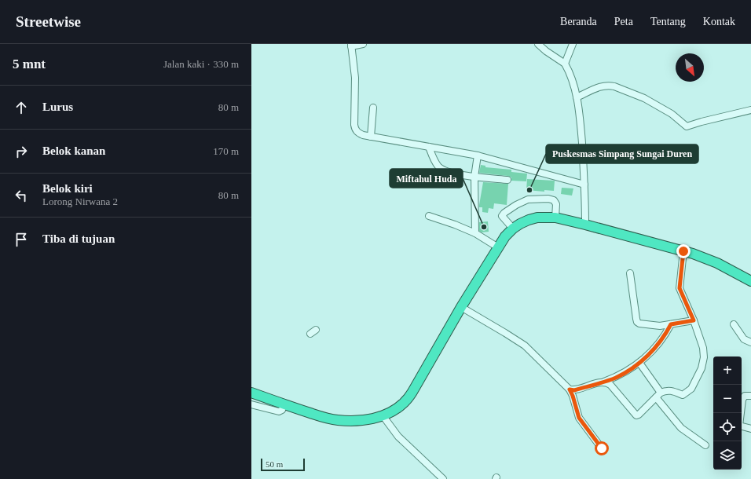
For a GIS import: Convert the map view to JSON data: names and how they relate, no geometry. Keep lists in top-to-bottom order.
{
  "places": ["Puskesmas Simpang Sungai Duren", "Miftahul Huda"],
  "scale_bar": "50 m",
  "north": "bottom right",
  "page": {
    "header": "Streetwise",
    "nav": [
      "Beranda",
      "Peta",
      "Tentang",
      "Kontak"
    ],
    "heading": ["5 mnt", "Jalan kaki · 330 m"],
    "list": [
      ["Lurus", "80 m"],
      ["Belok kanan", "170 m"],
      ["Belok kiri", "Lorong Nirwana 2", "80 m"],
      "Tiba di tujuan"
    ],
    "map_buttons": ["+", "−"],
    "scale": "50 m"
  }
}
